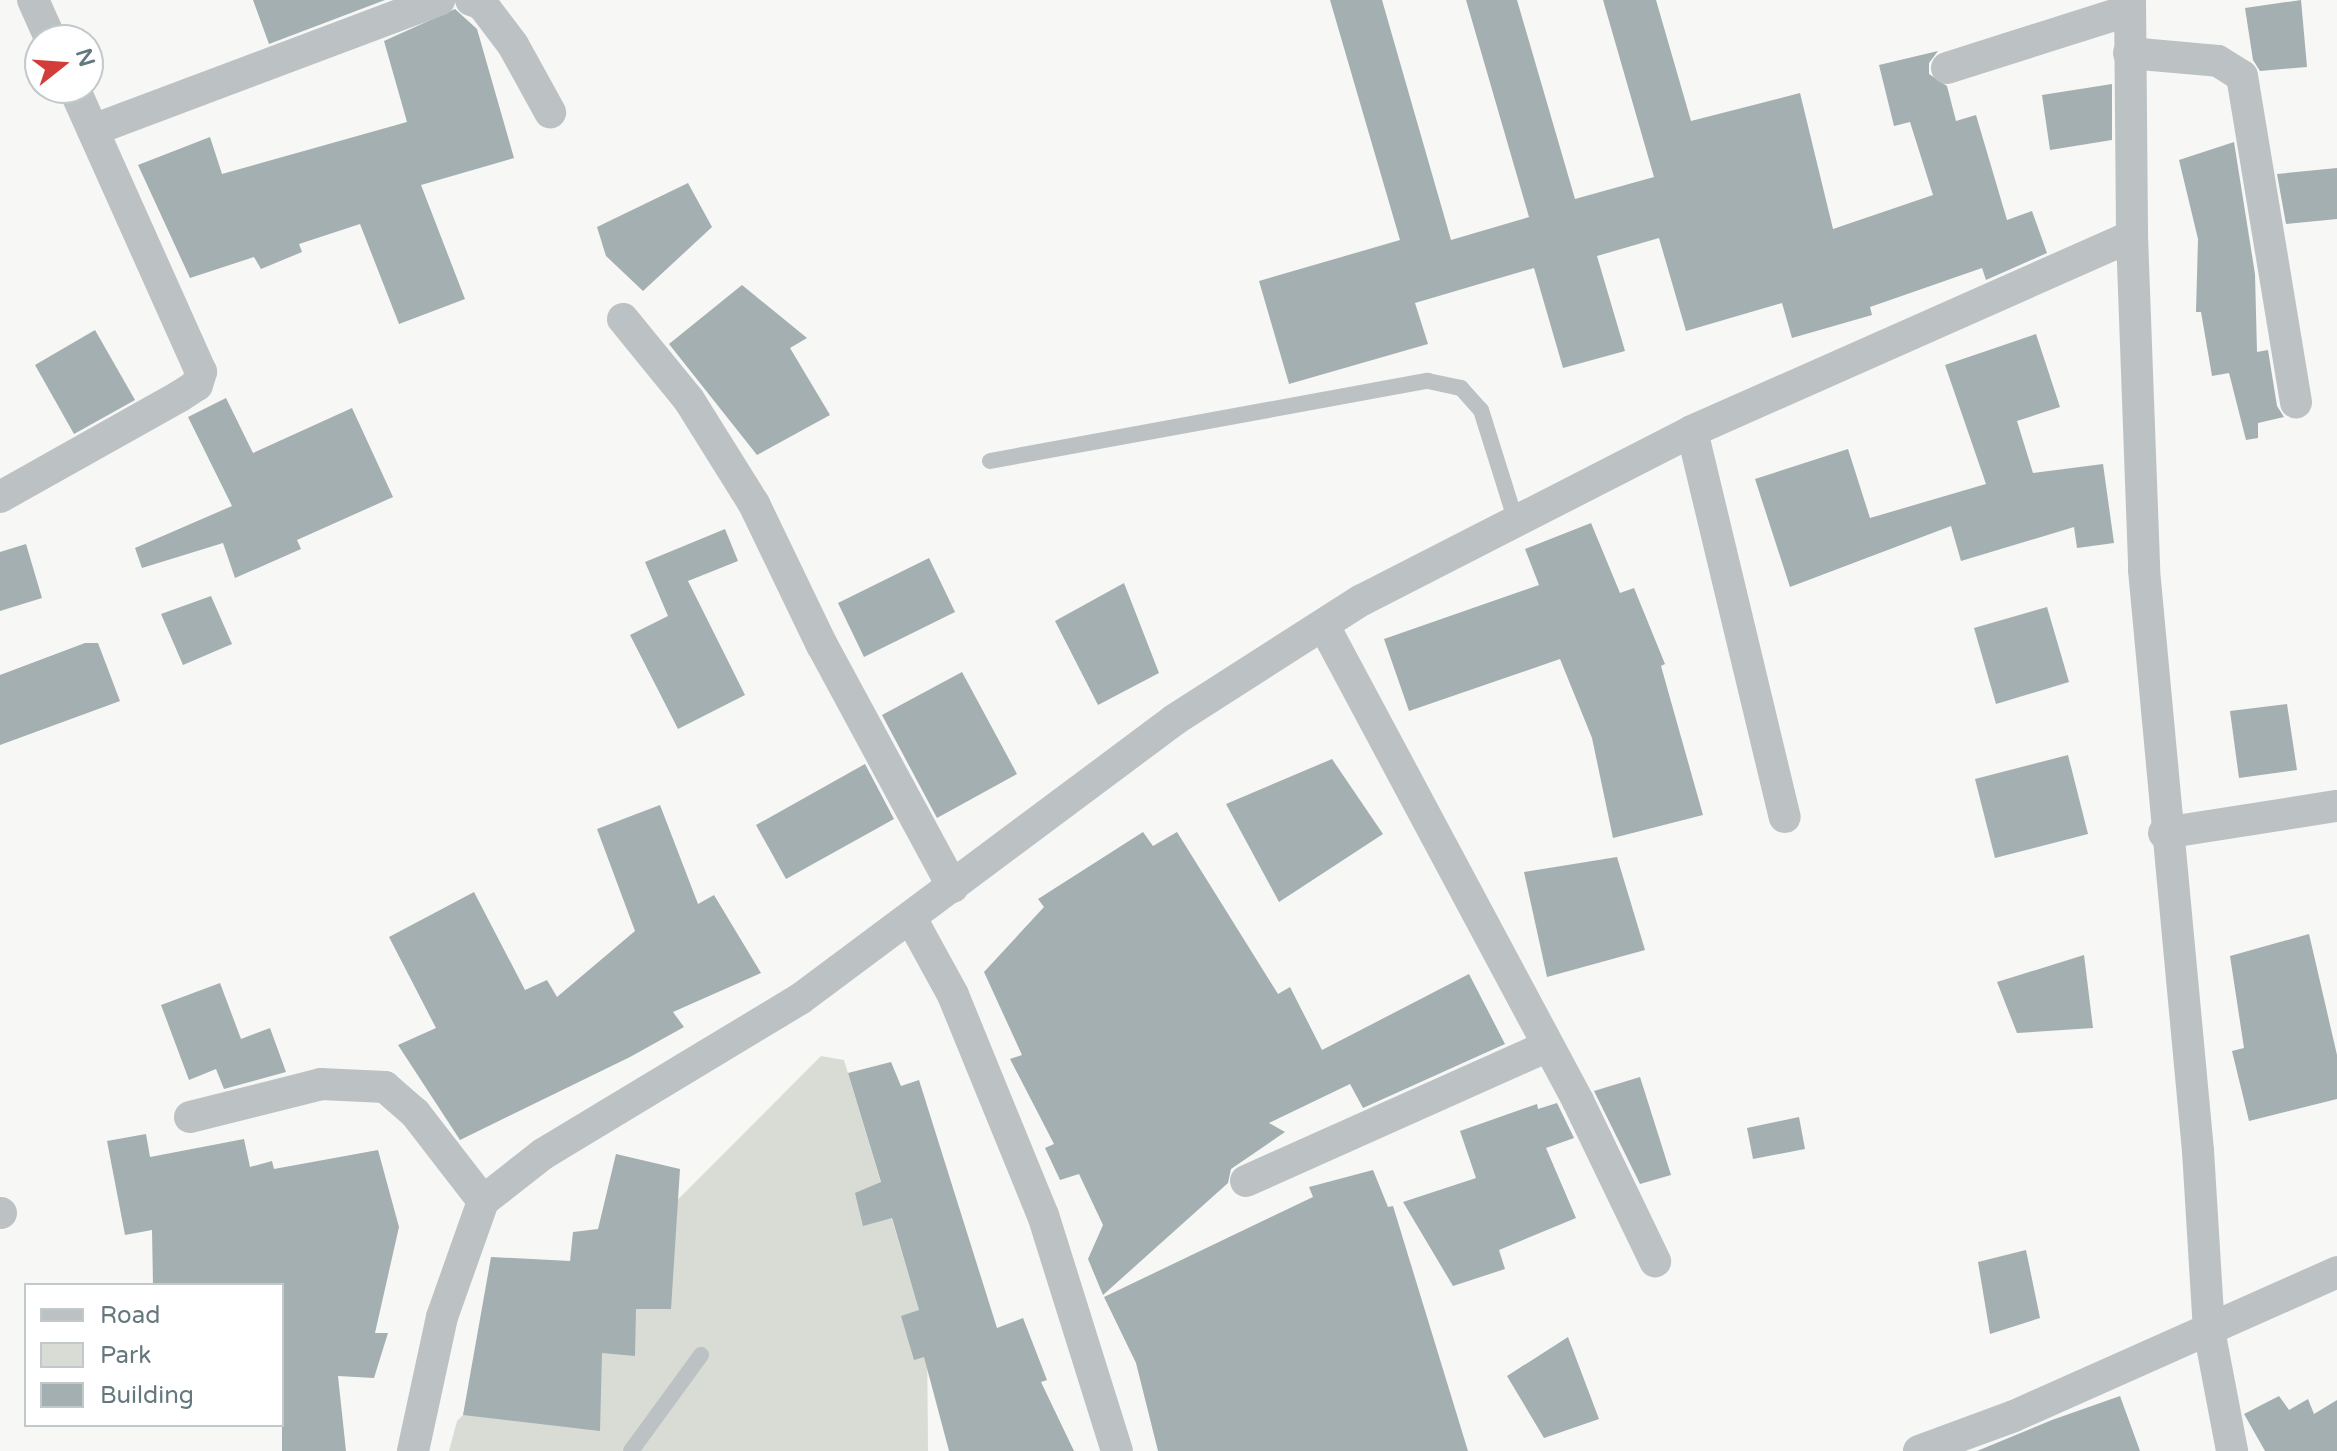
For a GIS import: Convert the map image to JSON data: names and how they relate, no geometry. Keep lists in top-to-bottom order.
{
  "legend": ["Road", "Park", "Building"],
  "north": "right"
}
